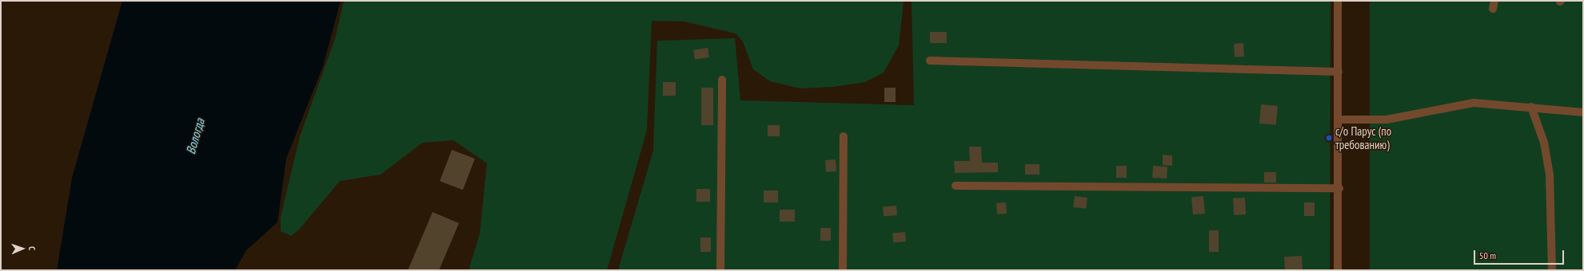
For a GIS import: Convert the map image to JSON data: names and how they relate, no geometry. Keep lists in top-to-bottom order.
{
  "water": ["Вологда"],
  "places": ["с/о Парус (по требованию)"],
  "scale_bar": "50 m",
  "north": "right"
}
